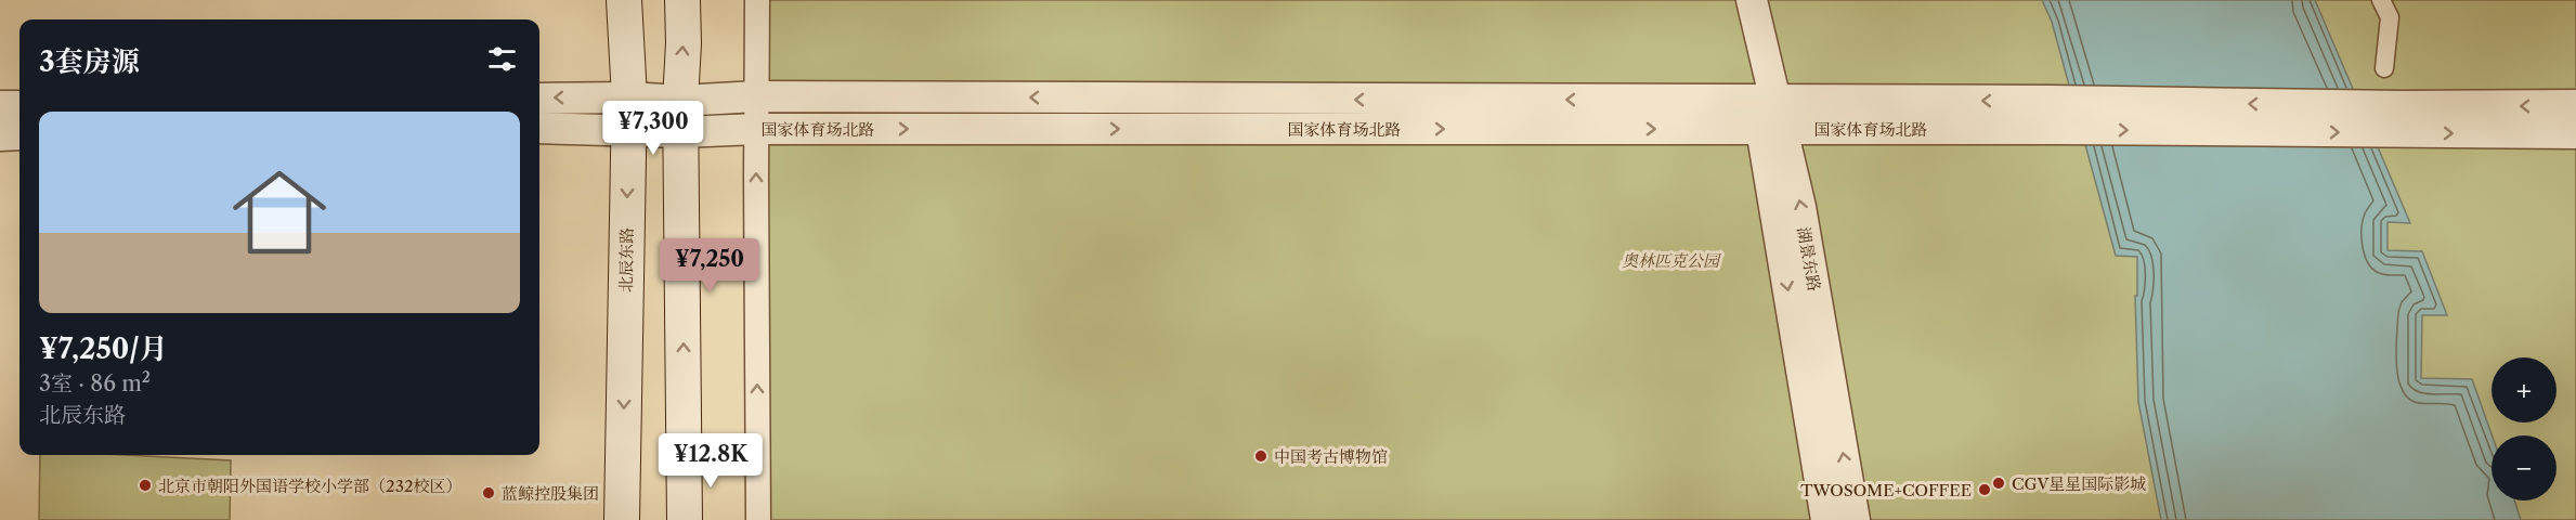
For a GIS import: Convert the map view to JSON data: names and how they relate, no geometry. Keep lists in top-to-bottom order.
{
  "streets": {
    "main road": ["北辰东路"],
    "street": ["国家体育场北路", "湖景东路"]
  },
  "crossings": [
    ["国家体育场北路", "湖景东路"],
    ["国家体育场北路", "北辰东路"]
  ],
  "parks": ["奥林匹克公园"],
  "places": [
    "中国考古博物馆",
    "CGV星星国际影城",
    "北京市朝阳外国语学校小学部（232校区）",
    "TWOSOME+COFFEE",
    "蓝鲸控股集团"
  ],
  "page": {
    "heading": "3套房源",
    "list": [
      {
        "name": "¥7,250/月",
        "note": "3室 · 86 m² · 北辰东路"
      }
    ],
    "price": ["¥7,300", "¥7,250", "¥12.8K"],
    "map_buttons": ["+", "−"]
  }
}
